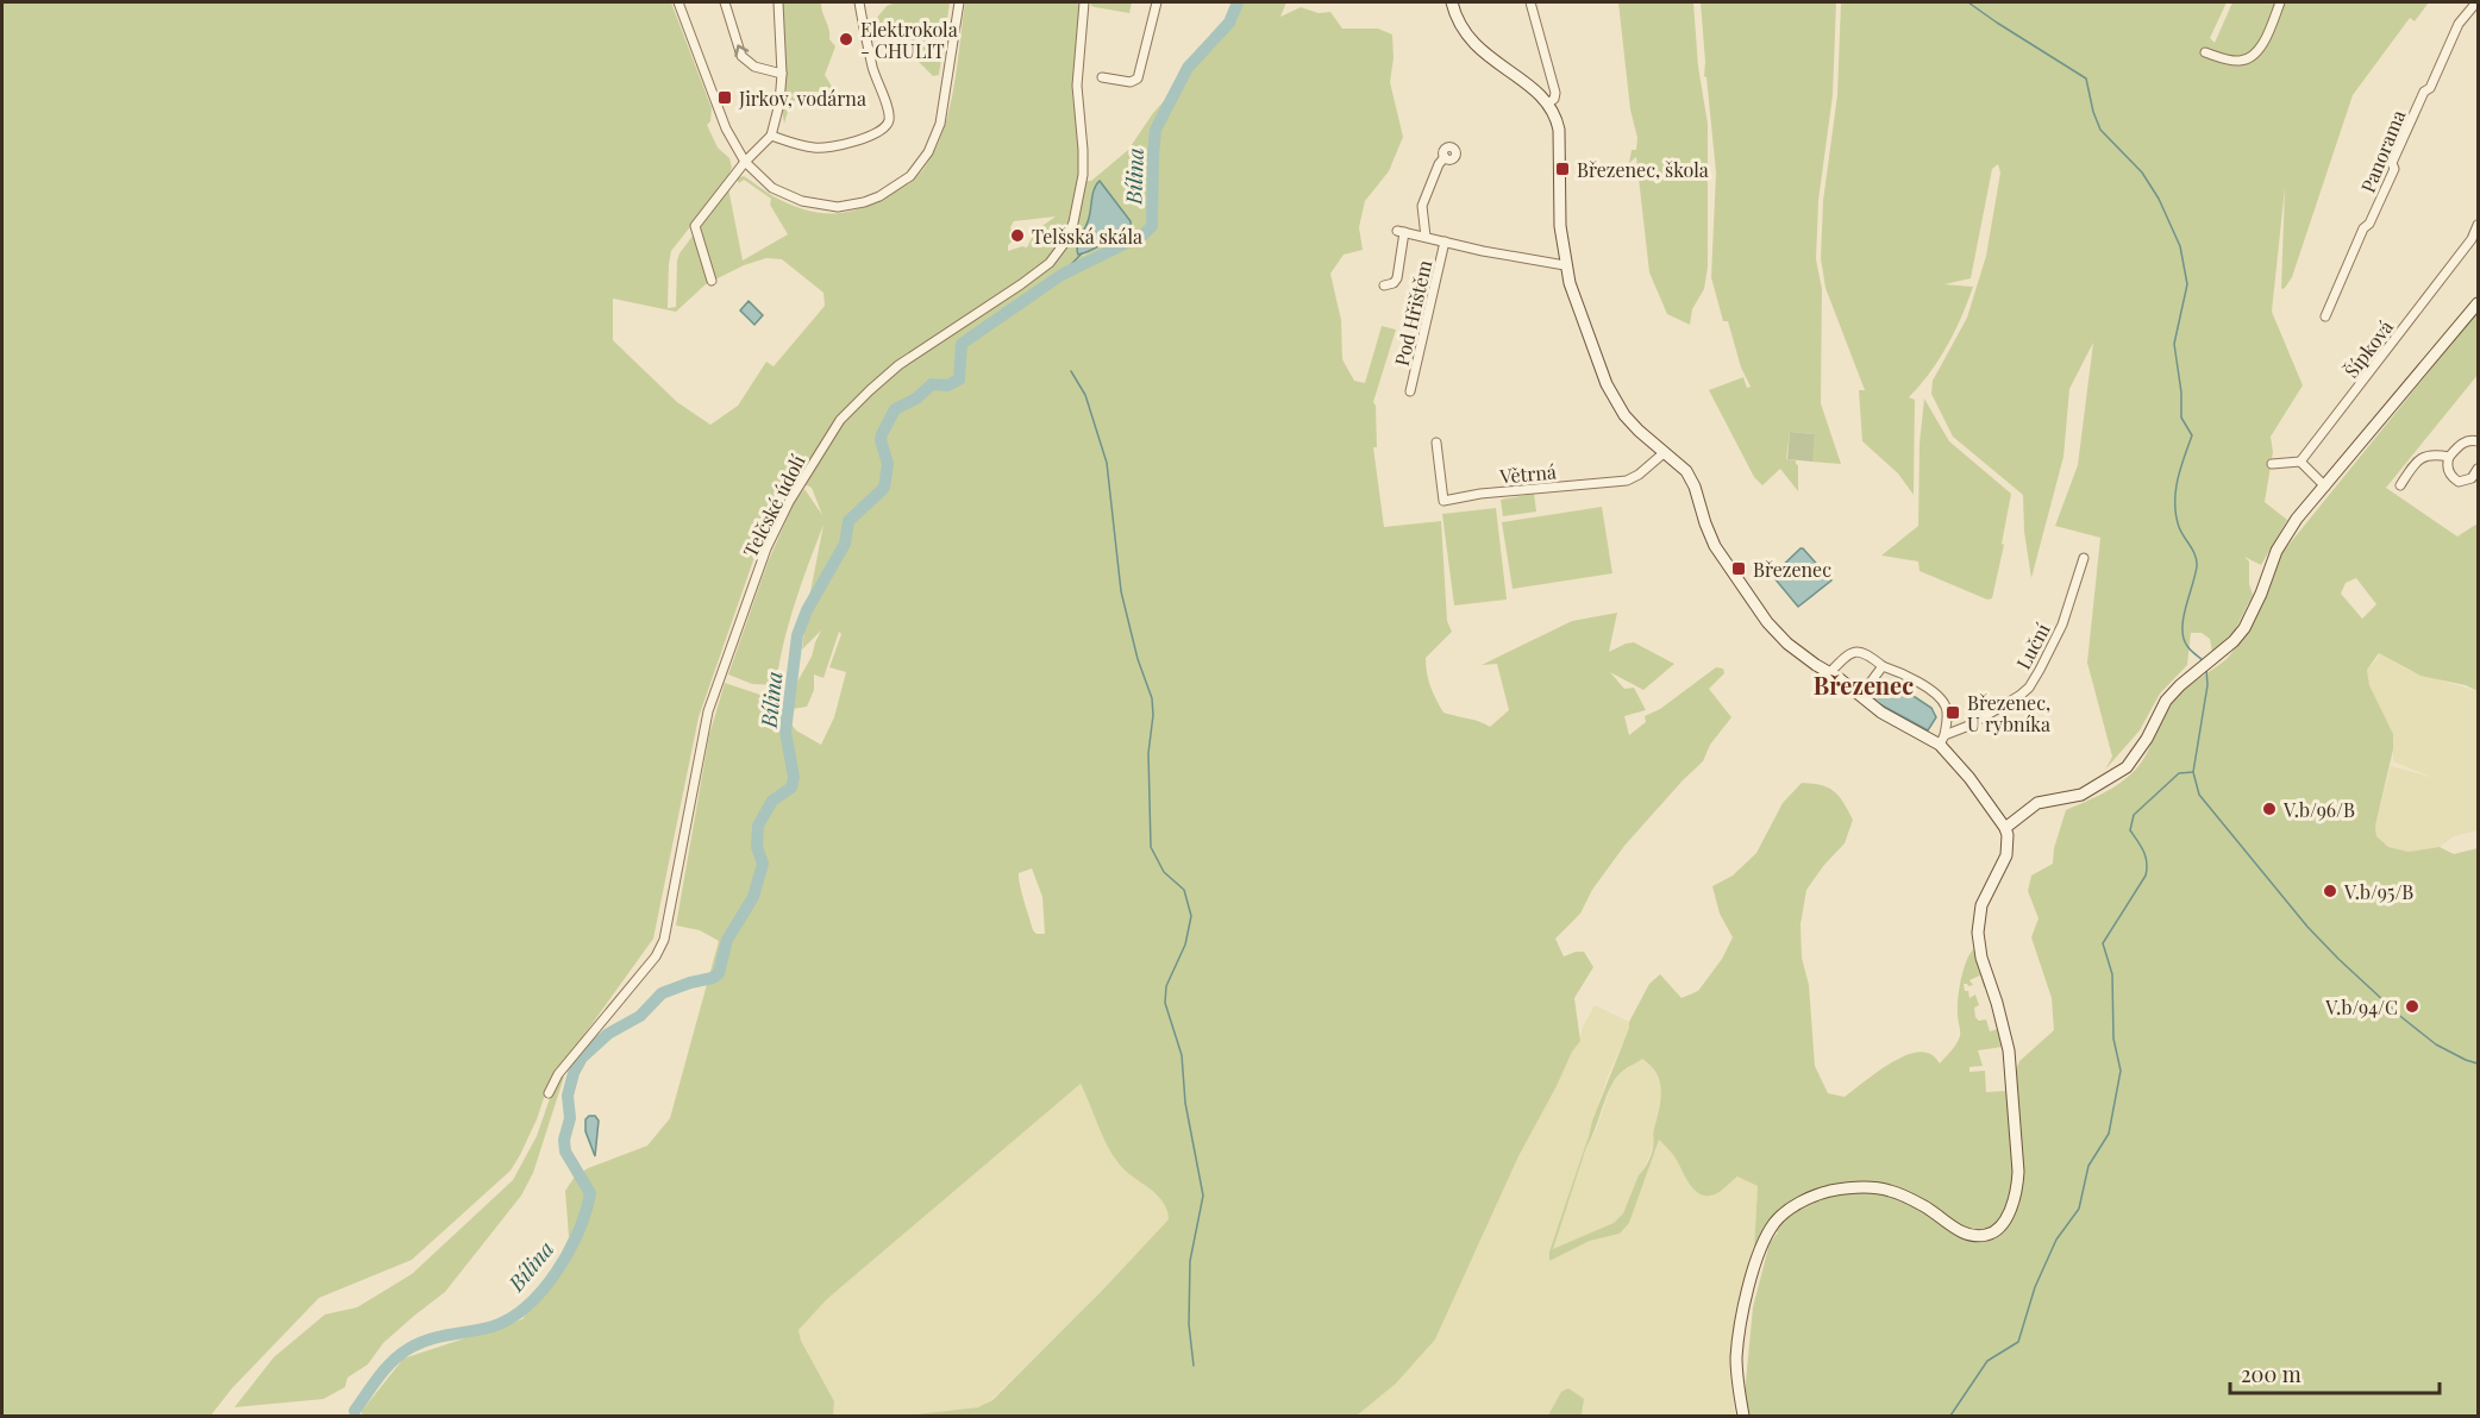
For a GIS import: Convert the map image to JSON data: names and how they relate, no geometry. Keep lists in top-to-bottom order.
{
  "streets": {
    "street": [
      "Panorama",
      "Pod Hřištěm",
      "Šípková",
      "Větrná",
      "Telčské údolí",
      "Luční"
    ]
  },
  "districts": ["Březenec"],
  "water": ["Bílina"],
  "places": {
    "other": [
      "Elektrokola - CHULIT",
      "Telšská skála",
      "V.b/96/B",
      "V.b/95/B",
      "V.b/94/C"
    ],
    "transit": [
      "Jirkov, vodárna",
      "Březenec, škola",
      "Březenec",
      "Březenec, U rybníka"
    ]
  },
  "scale_bar": "200 m"
}
